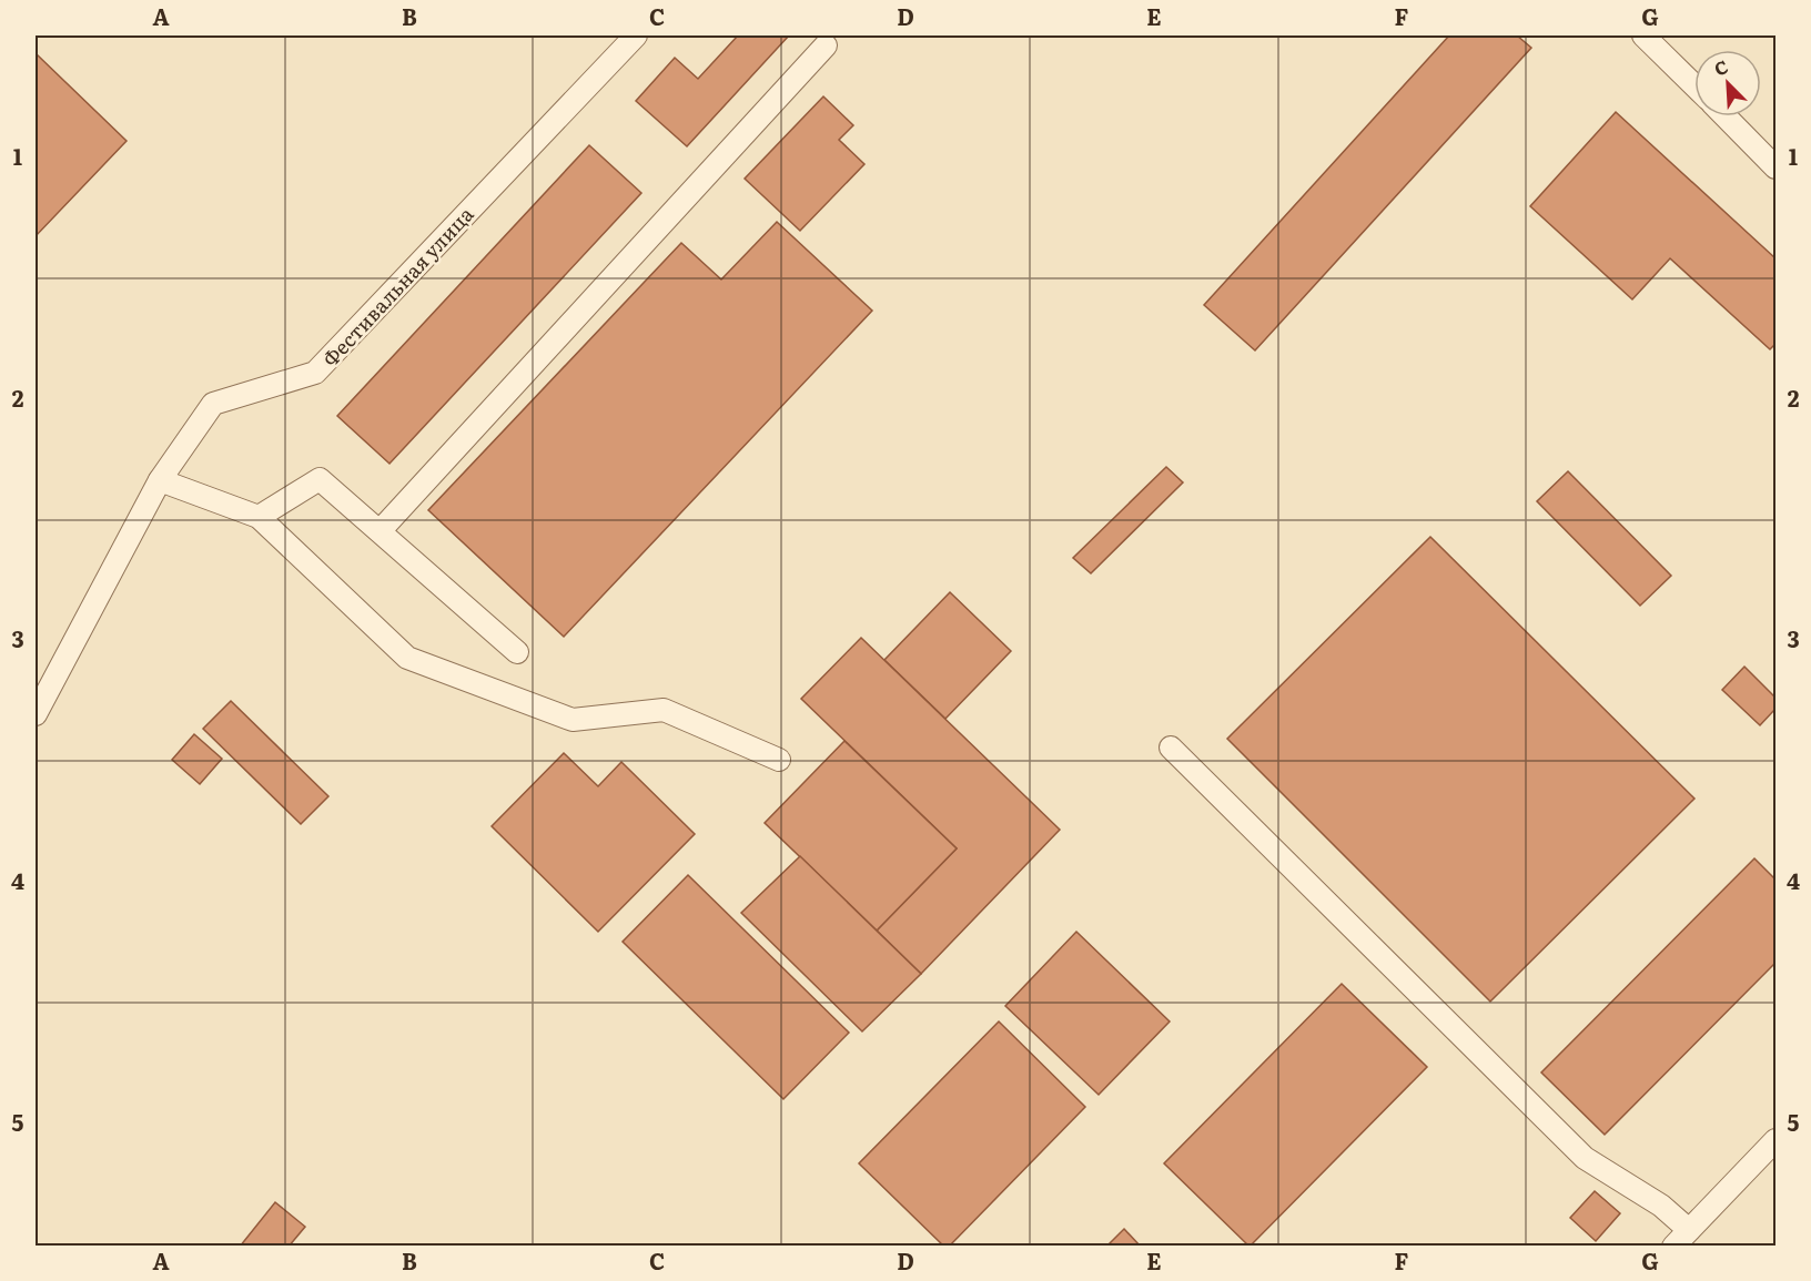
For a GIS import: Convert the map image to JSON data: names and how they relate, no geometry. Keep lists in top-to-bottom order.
{
  "streets": {
    "lane": ["Фестивальная улица"]
  },
  "north": "top left",
  "grid": {
    "columns": [
      "A",
      "B",
      "C",
      "D",
      "E",
      "F",
      "G"
    ],
    "rows": [
      "1",
      "2",
      "3",
      "4",
      "5"
    ]
  }
}
